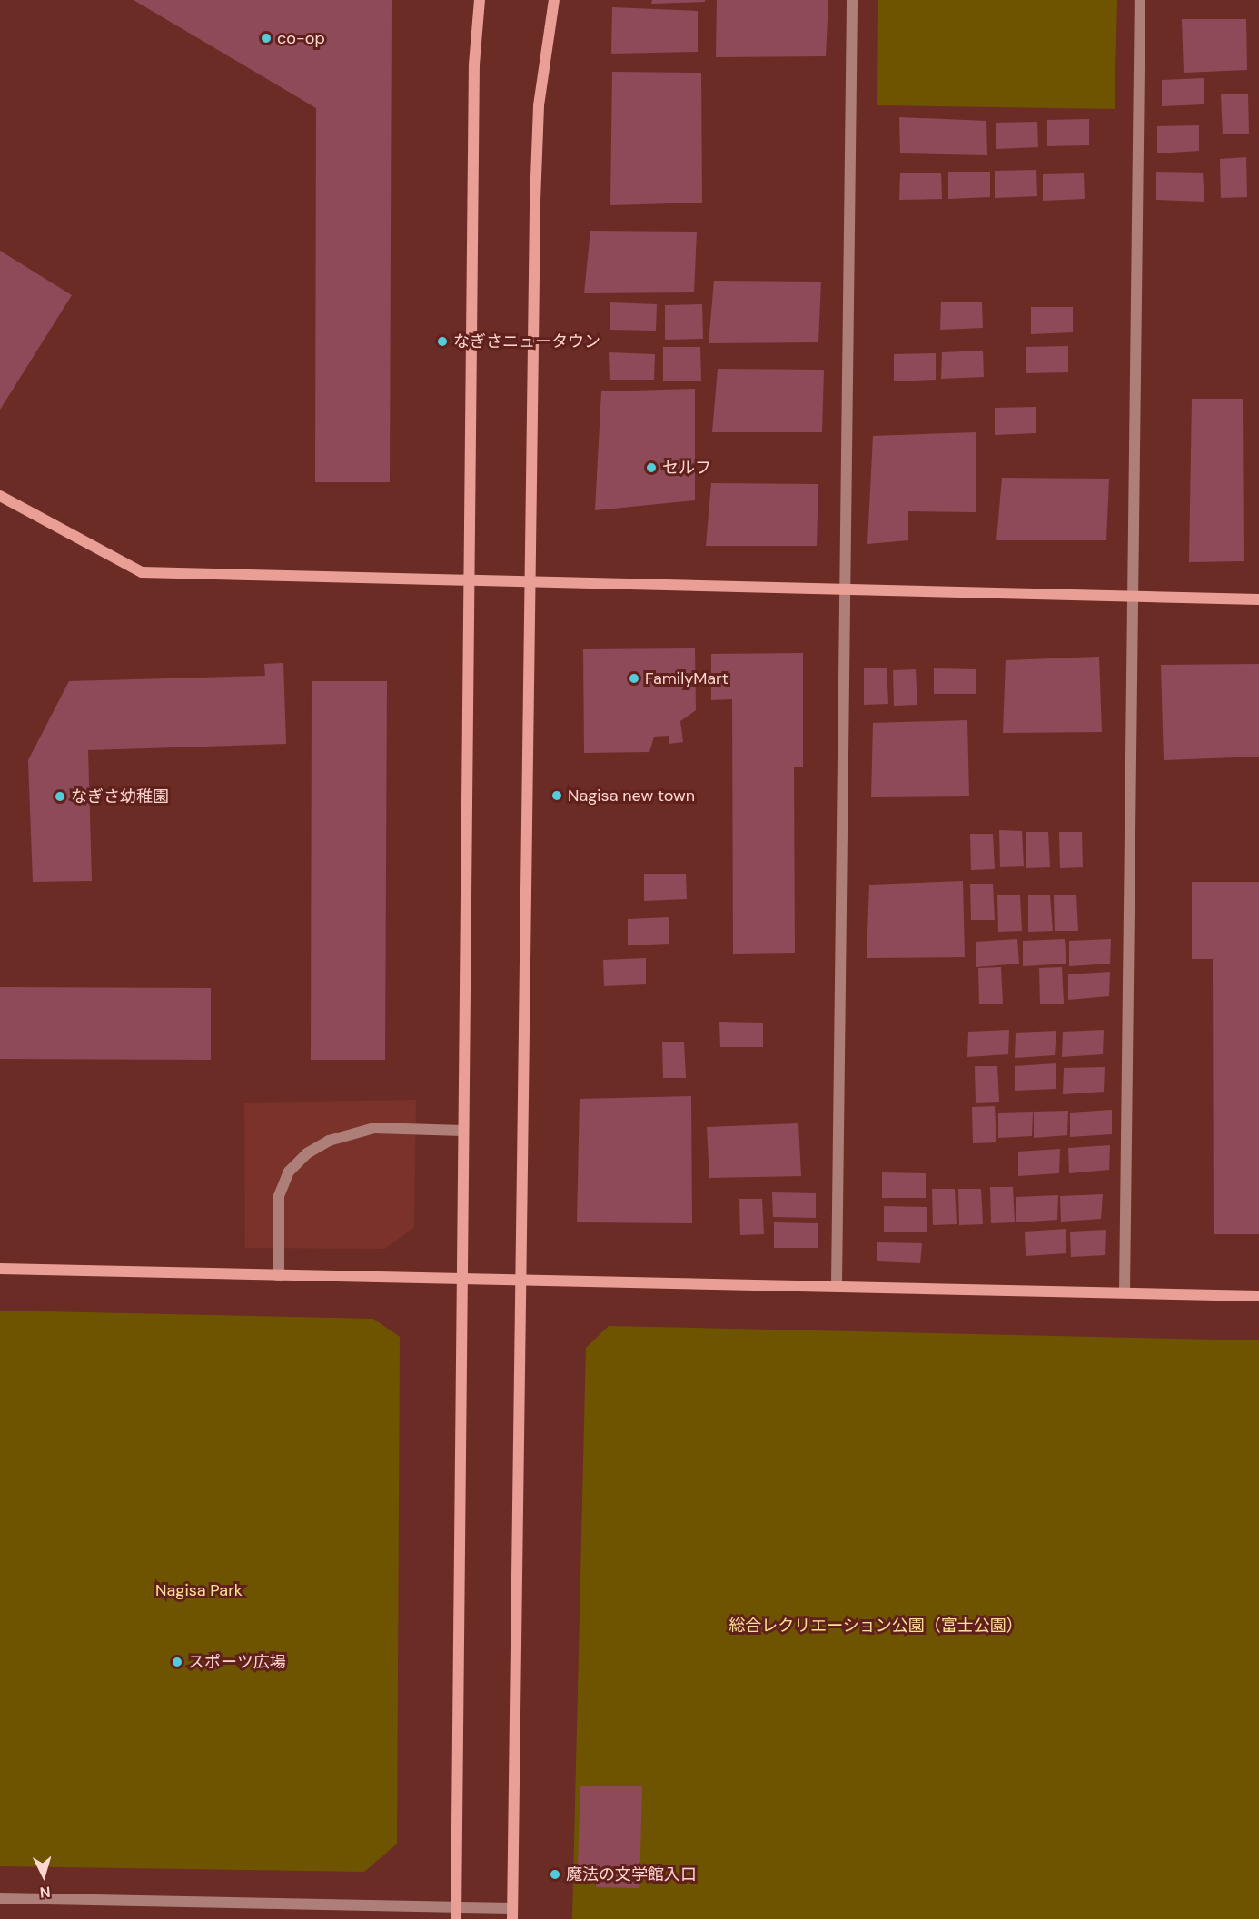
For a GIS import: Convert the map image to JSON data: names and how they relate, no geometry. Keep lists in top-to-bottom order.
{
  "parks": ["Nagisa Park", "総合レクリエーション公園（富士公園）"],
  "places": [
    "co-op",
    "なぎさニュータウン",
    "セルフ",
    "FamilyMart",
    "Nagisa new town",
    "なぎさ幼稚園",
    "スポーツ広場",
    "魔法の文学館入口"
  ],
  "north": "bottom"
}
